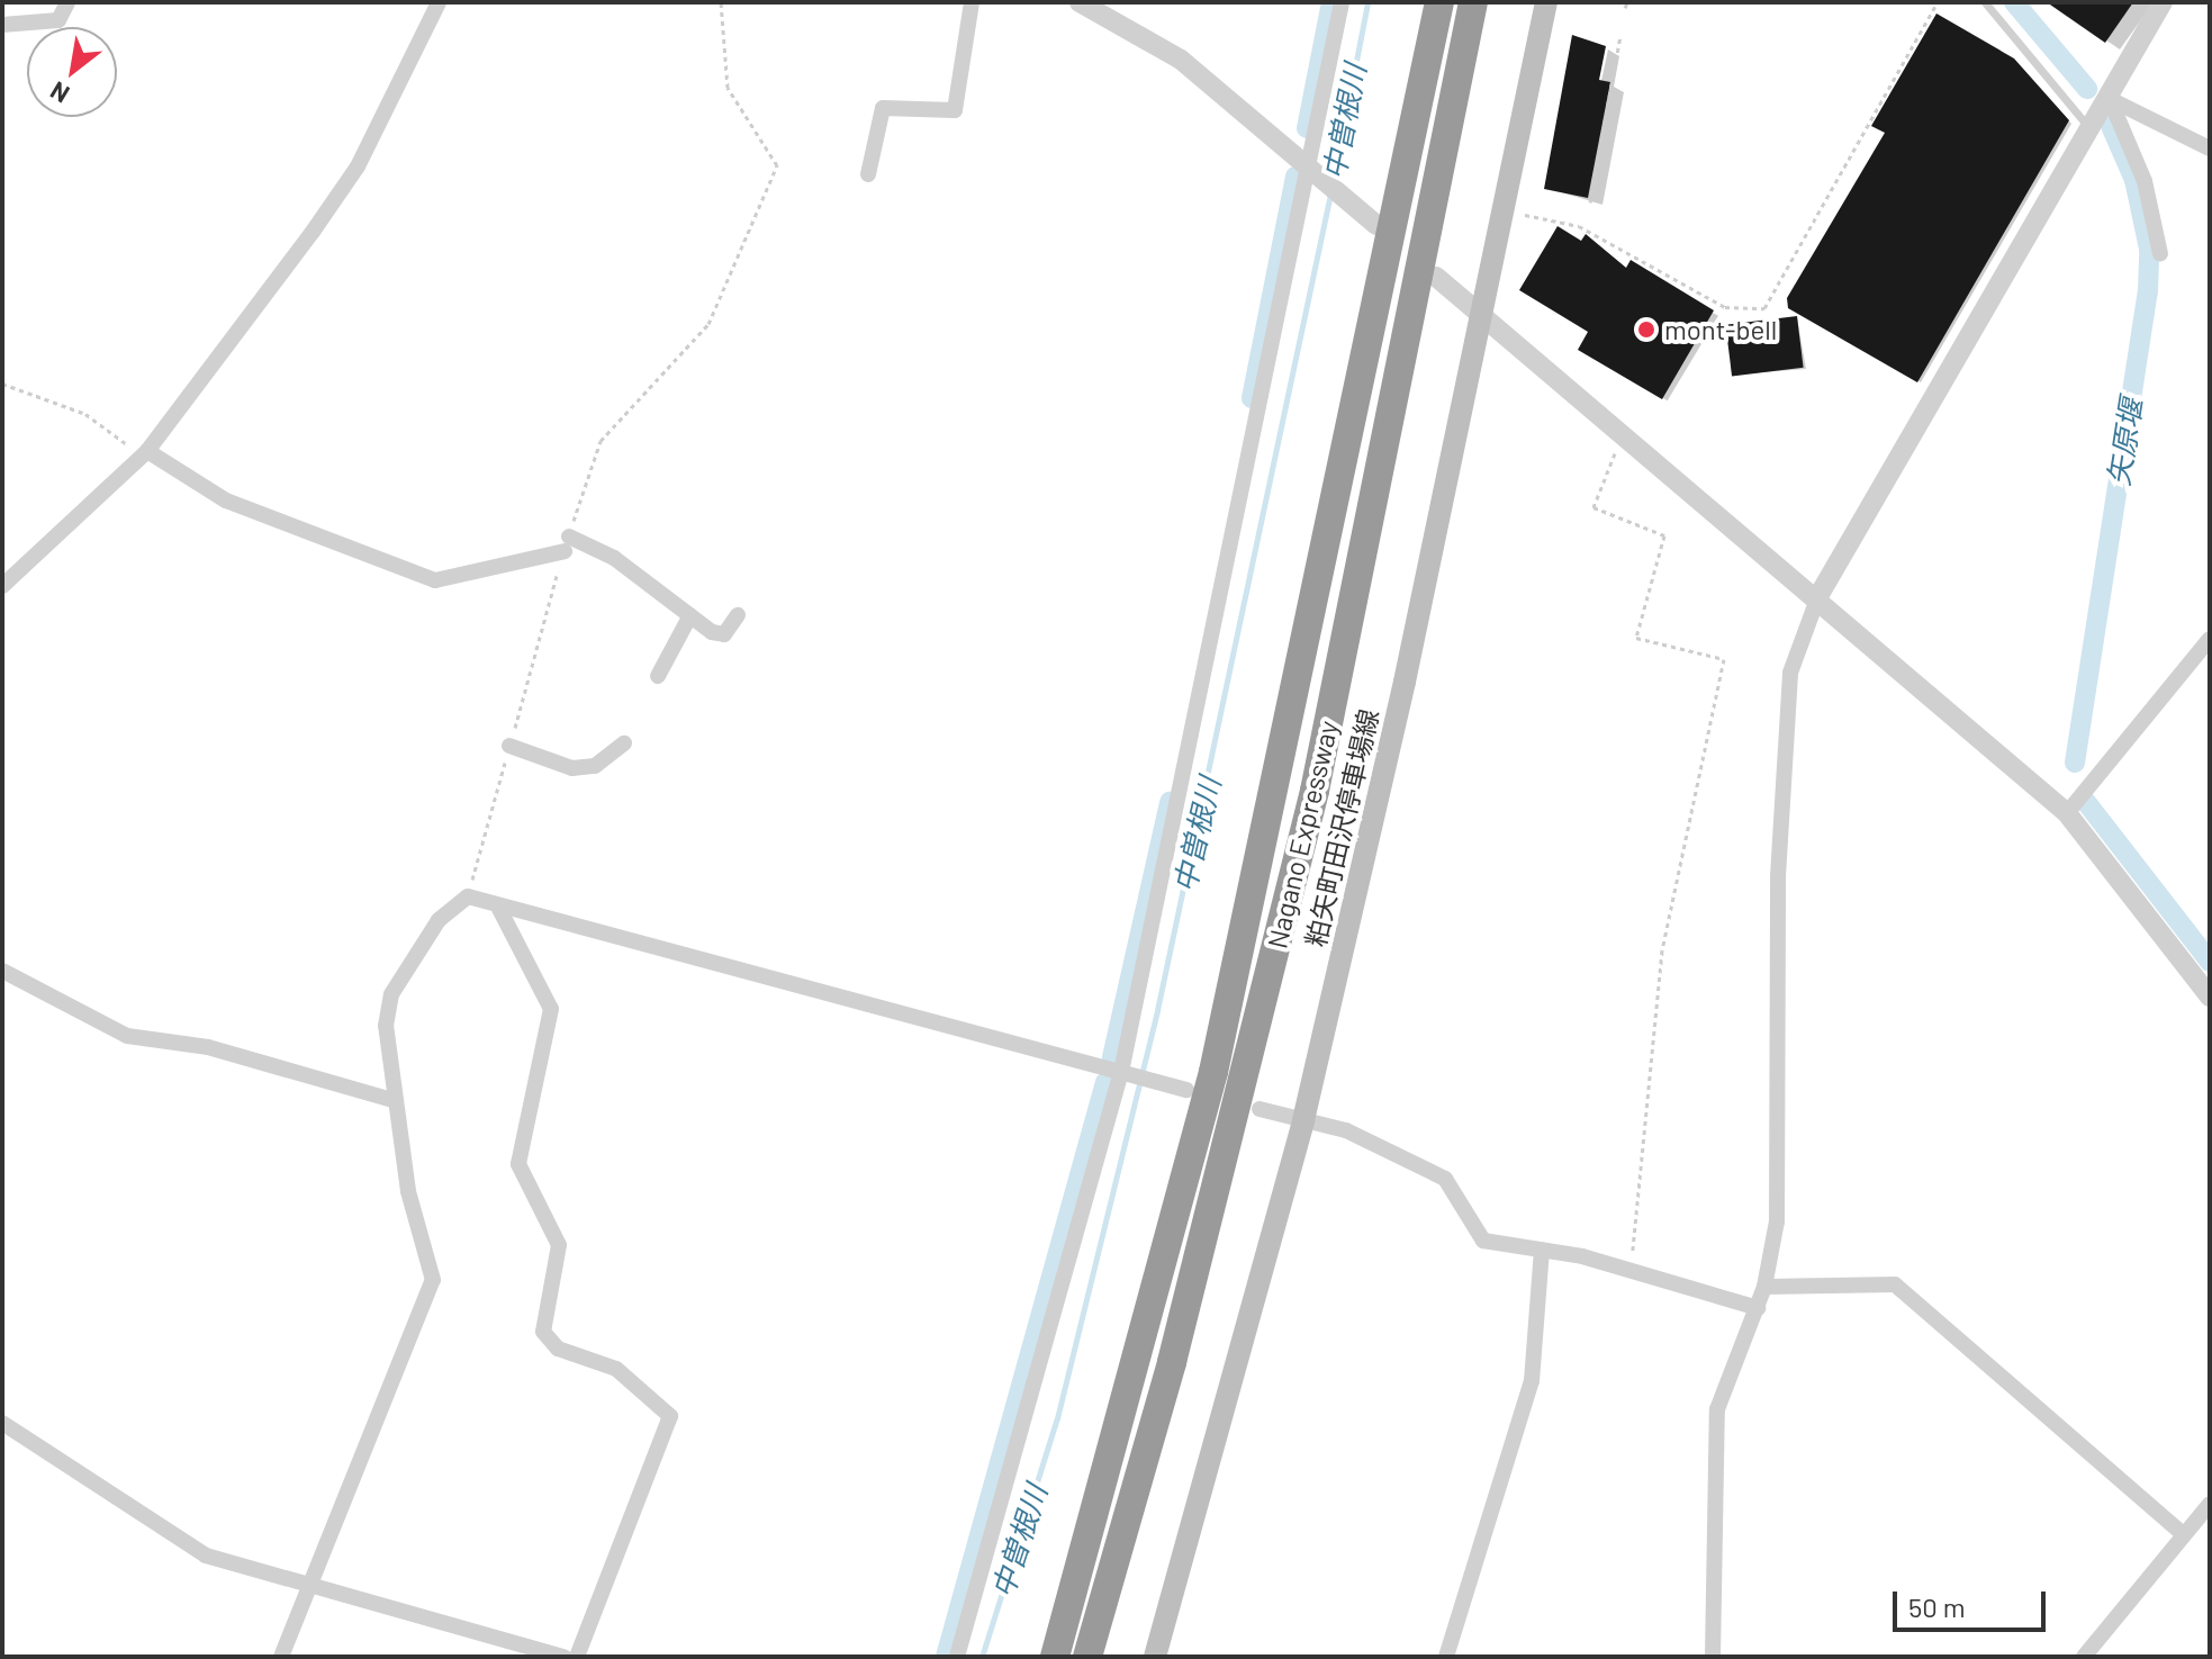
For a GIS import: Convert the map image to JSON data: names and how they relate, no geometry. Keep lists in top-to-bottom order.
{
  "streets": {
    "highway": ["Nagano Expressway"],
    "main road": ["粕矢町田沢停車場線"]
  },
  "water": ["中曽根川", "矢原堰"],
  "places": ["mont-bell"],
  "scale_bar": "50 m",
  "north": "bottom left"
}
